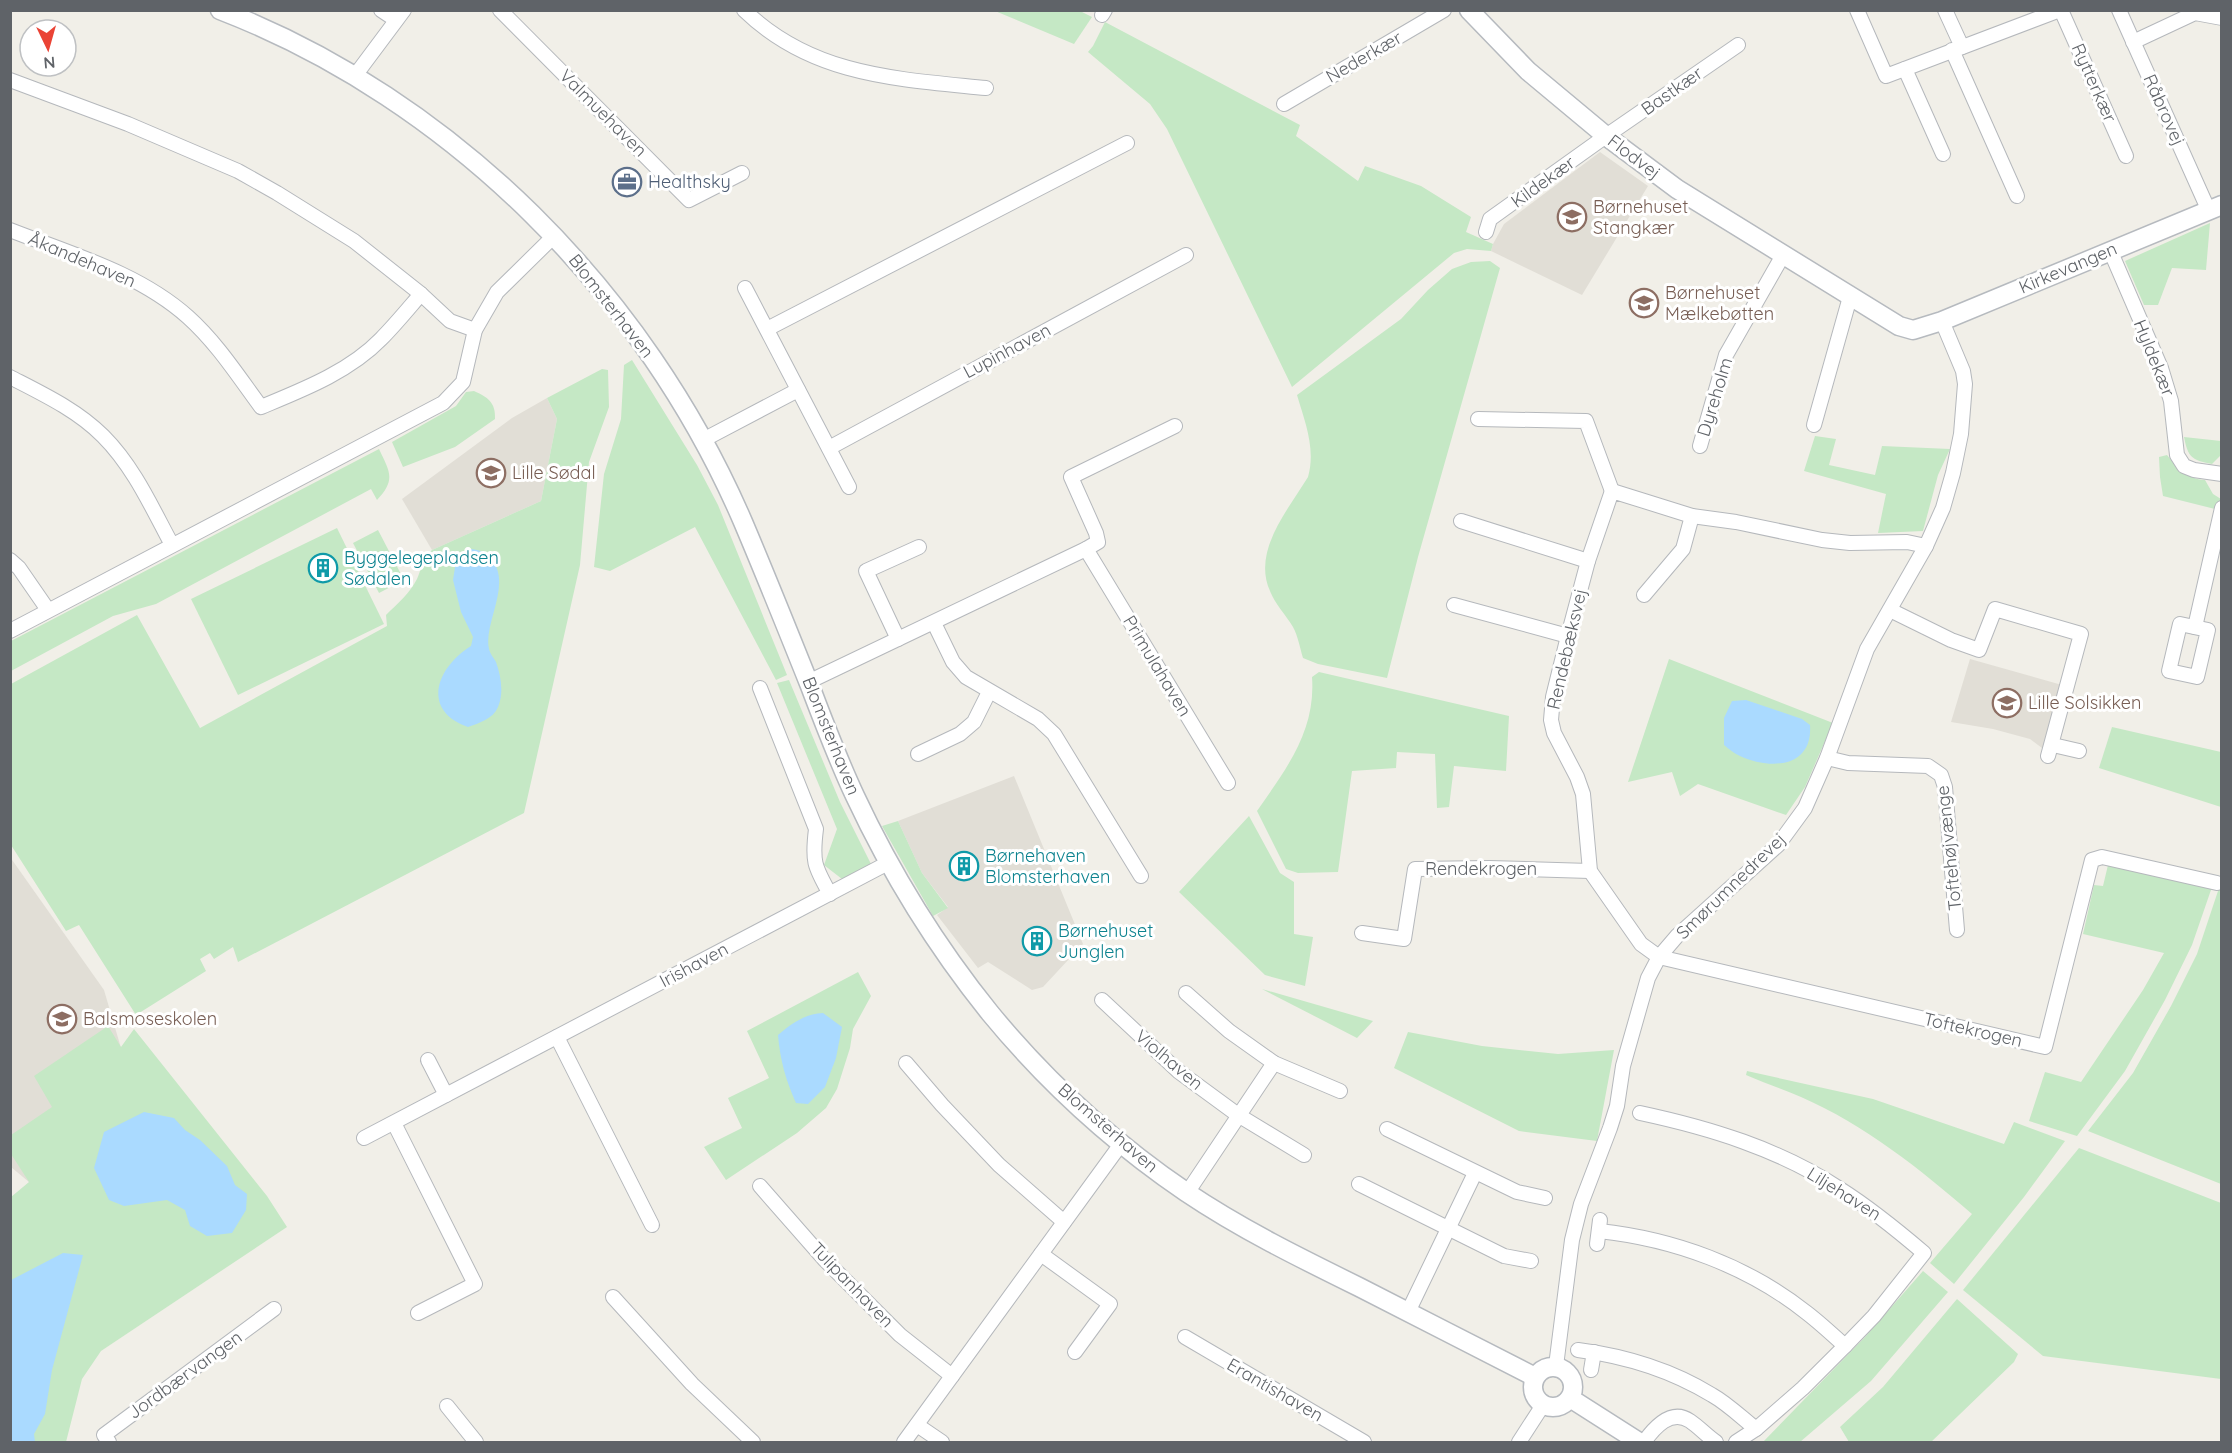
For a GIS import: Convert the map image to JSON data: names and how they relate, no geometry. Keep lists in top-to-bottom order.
{
  "streets": {
    "street": [
      "Nederkær",
      "Rytterkær",
      "Bastkær",
      "Råbrovej",
      "Valmuehaven",
      "Flodvej",
      "Kildekær",
      "Åkandehaven",
      "Kirkevangen",
      "Blomsterhaven",
      "Lupinhaven",
      "Hyldekær",
      "Dyreholm",
      "Rendebæksvej",
      "Primulahaven",
      "Toftehøjvænge",
      "Rendekrogen",
      "Smørumnedrevej",
      "Irishaven",
      "Toftekrogen",
      "Violhaven",
      "Liljehaven",
      "Tulipanhaven",
      "Jordbærvangen",
      "Erantishaven"
    ]
  },
  "crossings": [
    ["Bastkær", "Flodvej"],
    ["Bastkær", "Kildekær"],
    ["Råbrovej", "Kirkevangen"],
    ["Flodvej", "Kildekær"],
    ["Flodvej", "Kirkevangen"],
    ["Flodvej", "Dyreholm"],
    ["Kirkevangen", "Hyldekær"],
    ["Kirkevangen", "Smørumnedrevej"],
    ["Blomsterhaven", "Smørumnedrevej"],
    ["Blomsterhaven", "Irishaven"],
    ["Rendebæksvej", "Rendekrogen"],
    ["Rendebæksvej", "Smørumnedrevej"],
    ["Rendebæksvej", "Toftekrogen"],
    ["Toftehøjvænge", "Smørumnedrevej"],
    ["Smørumnedrevej", "Toftekrogen"]
  ],
  "places": {
    "office": ["Healthsky"],
    "school or university": [
      "Børnehuset Stangkær",
      "Børnehuset Mælkebøtten",
      "Lille Sødal",
      "Lille Solsikken",
      "Balsmoseskolen"
    ],
    "building": ["Byggelegepladsen Sødalen", "Børnehaven Blomsterhaven", "Børnehuset Junglen"]
  },
  "north": "bottom"
}
